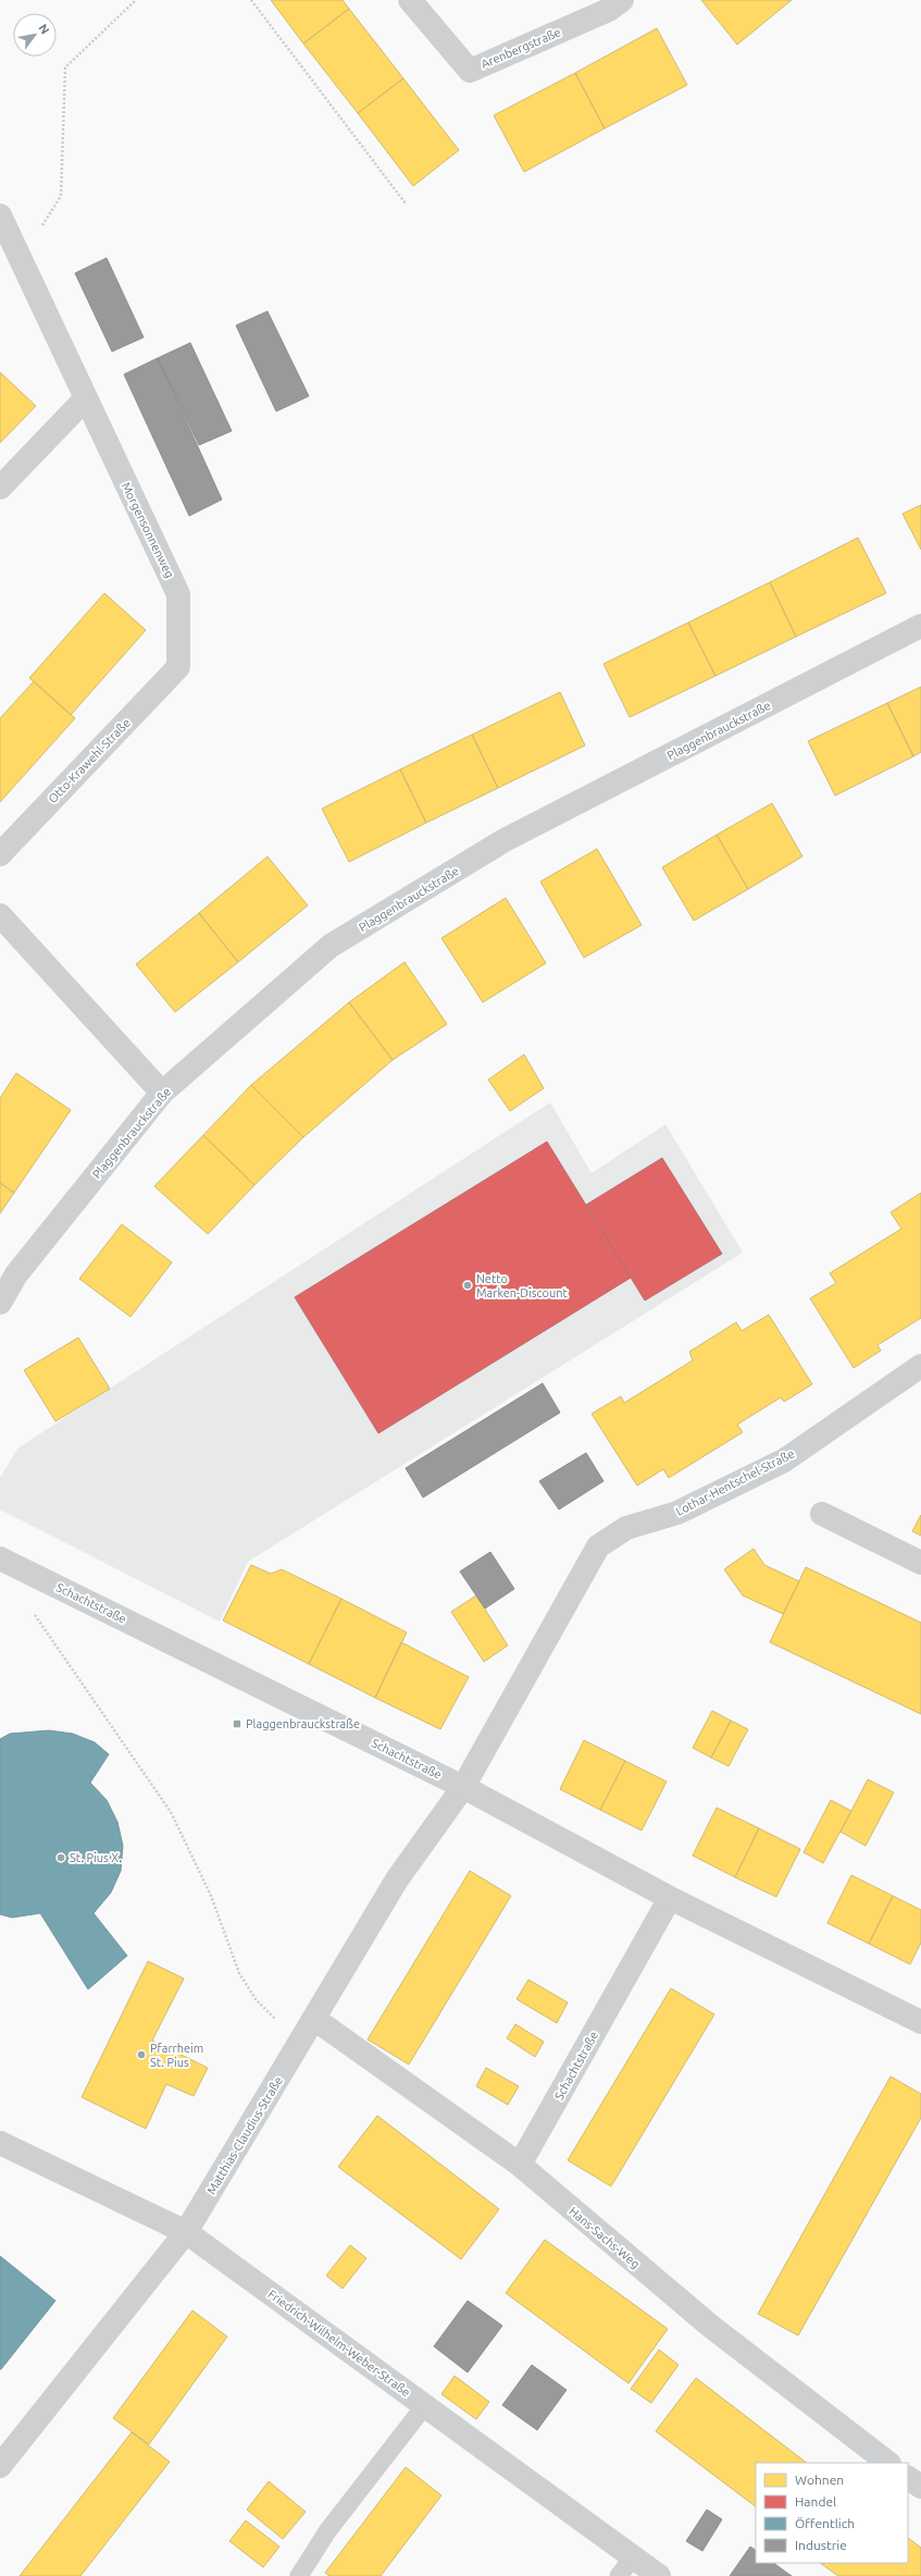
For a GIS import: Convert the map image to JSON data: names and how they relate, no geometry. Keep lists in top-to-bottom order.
{
  "streets": {
    "street": [
      "Arenbergstraße",
      "Morgensonnenweg",
      "Plaggenbrauckstraße",
      "Otto-Krawehl-Straße",
      "Lothar-Hentschel-Straße",
      "Schachtstraße",
      "Matthias-Claudius-Straße",
      "Hans-Sachs-Weg",
      "Friedrich-Wilhelm-Weber-Straße"
    ]
  },
  "crossings": [
    ["Morgensonnenweg", "Otto-Krawehl-Straße"],
    ["Lothar-Hentschel-Straße", "Schachtstraße"],
    ["Lothar-Hentschel-Straße", "Matthias-Claudius-Straße"],
    ["Schachtstraße", "Matthias-Claudius-Straße"],
    ["Schachtstraße", "Hans-Sachs-Weg"],
    ["Matthias-Claudius-Straße", "Hans-Sachs-Weg"],
    ["Matthias-Claudius-Straße", "Friedrich-Wilhelm-Weber-Straße"]
  ],
  "places": {
    "other": ["Netto Marken-Discount", "St. Pius X.", "Pfarrheim St. Pius"],
    "transit": ["Plaggenbrauckstraße"]
  },
  "legend": [
    "Wohnen",
    "Handel",
    "Öffentlich",
    "Industrie"
  ],
  "north": "top right"
}
